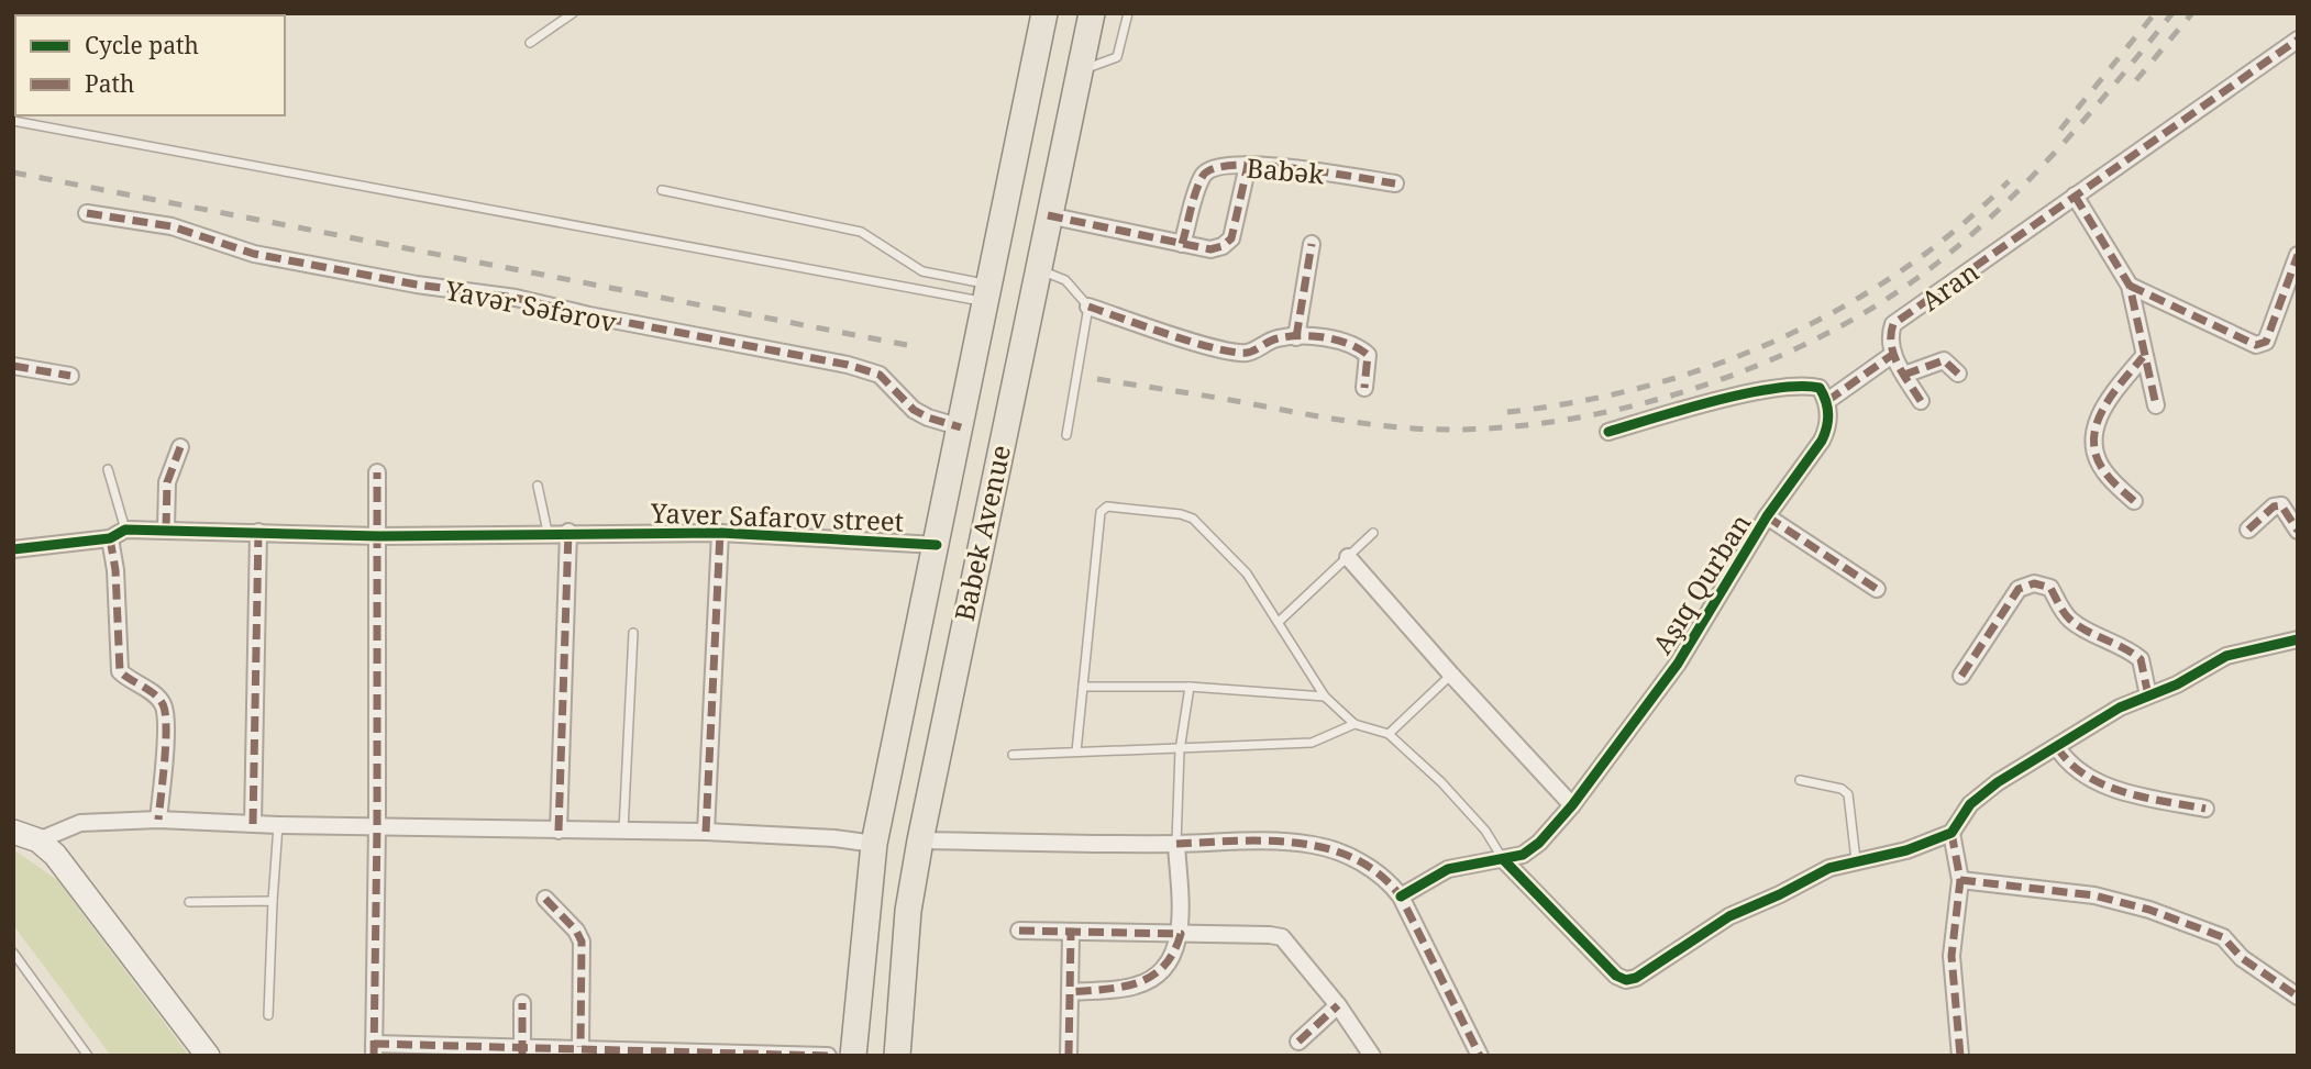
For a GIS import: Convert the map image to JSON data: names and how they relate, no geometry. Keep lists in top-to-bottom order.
{
  "streets": {
    "main road": ["Babek Avenue"],
    "street": [
      "Babək",
      "Aran",
      "Yavər Səfərov",
      "Yaver Safarov street",
      "Aşıq Qurban"
    ]
  },
  "crossings": [
    ["Yavər Səfərov", "Babek Avenue"],
    ["Yaver Safarov street", "Babek Avenue"]
  ],
  "legend": ["Cycle path", "Path"]
}
